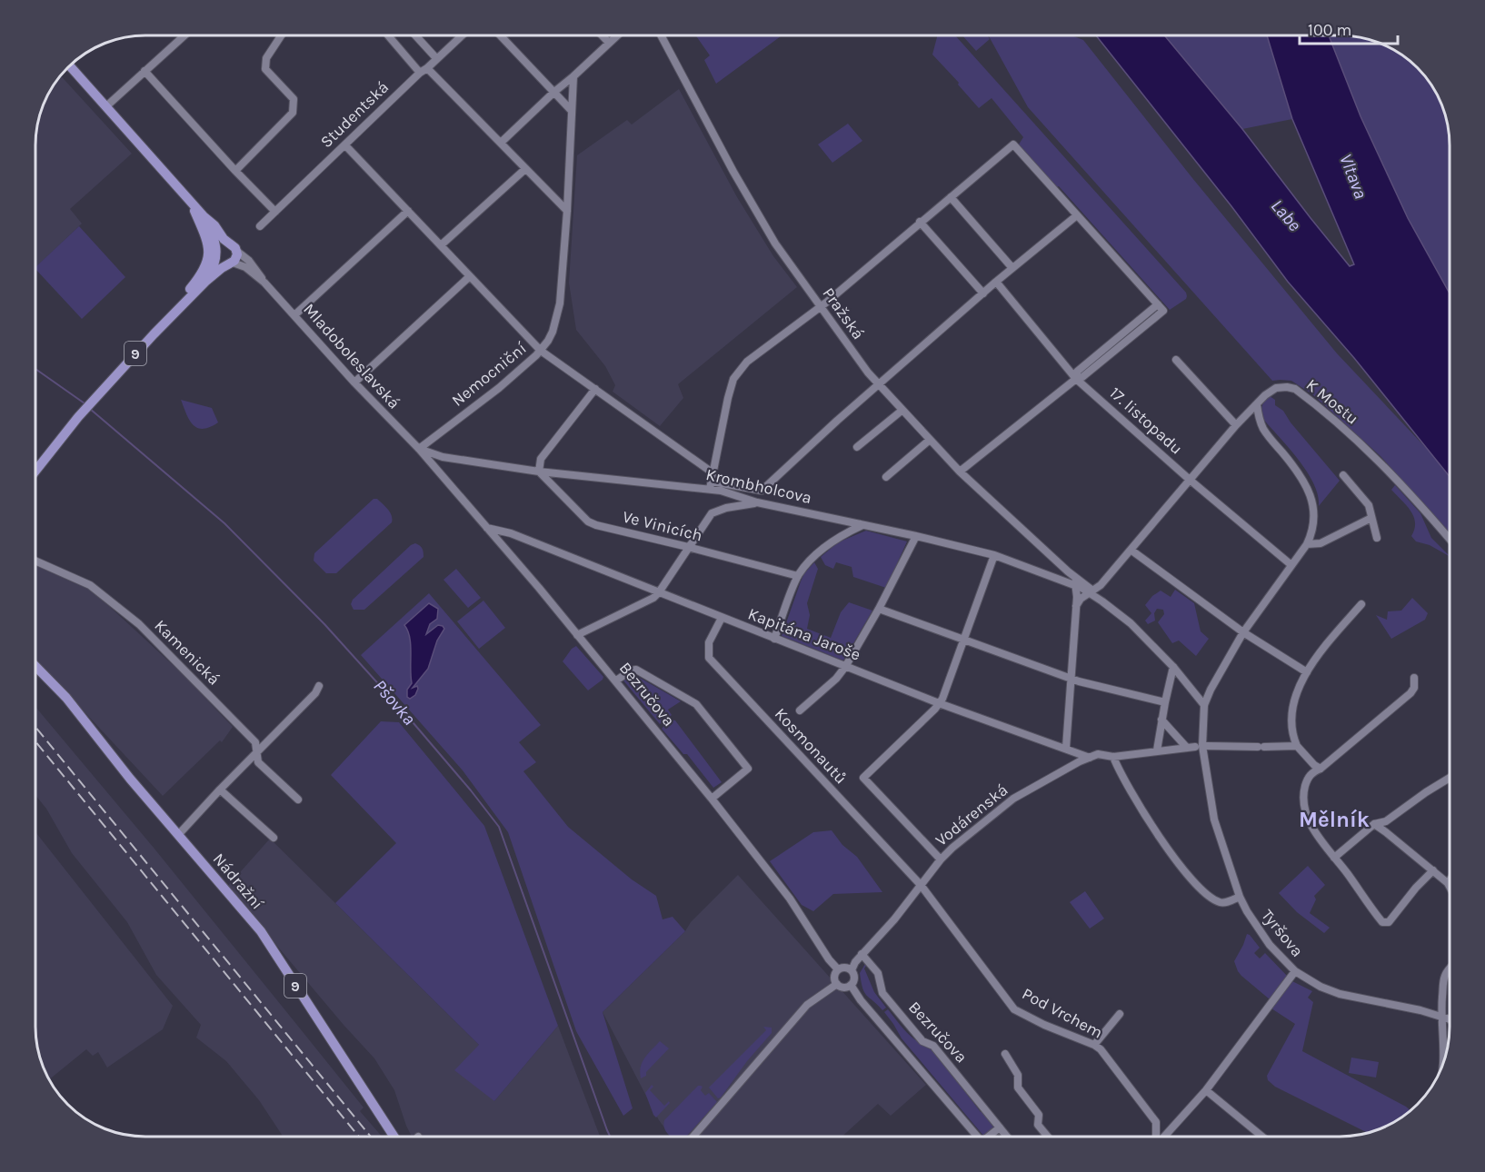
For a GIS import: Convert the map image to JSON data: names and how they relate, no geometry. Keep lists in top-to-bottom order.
{
  "streets": {
    "main road": ["9", "Mladoboleslavská", "Nádražní"],
    "street": [
      "Studentská",
      "Pražská",
      "Nemocniční",
      "K Mostu",
      "17. listopadu",
      "Krombholcova",
      "Ve Vinicích",
      "Kapitána Jaroše",
      "Kamenická",
      "Bezručova",
      "Kosmonautů",
      "Vodárenská",
      "Tyršova",
      "Pod Vrchem"
    ]
  },
  "crossings": [
    ["Pražská", "K Mostu"],
    ["Pražská", "Krombholcova"],
    ["Pražská", "Tyršova"],
    ["9", "Mladoboleslavská"],
    ["Mladoboleslavská", "Nemocniční"],
    ["Mladoboleslavská", "Krombholcova"],
    ["Mladoboleslavská", "Bezručova"],
    ["Nemocniční", "Krombholcova"],
    ["Nemocniční", "Bezručova"],
    ["K Mostu", "17. listopadu"],
    ["Krombholcova", "Ve Vinicích"],
    ["Krombholcova", "Bezručova"],
    ["Kapitána Jaroše", "Bezručova"],
    ["Kapitána Jaroše", "Kosmonautů"],
    ["Kapitána Jaroše", "Vodárenská"],
    ["Kapitána Jaroše", "Tyršova"],
    ["Bezručova", "Vodárenská"],
    ["Kosmonautů", "Vodárenská"],
    ["Kosmonautů", "Pod Vrchem"],
    ["Vodárenská", "Pod Vrchem"]
  ],
  "districts": ["Mělník"],
  "water": ["Vltava", "Labe", "Pšovka"],
  "scale_bar": "100 m"
}
